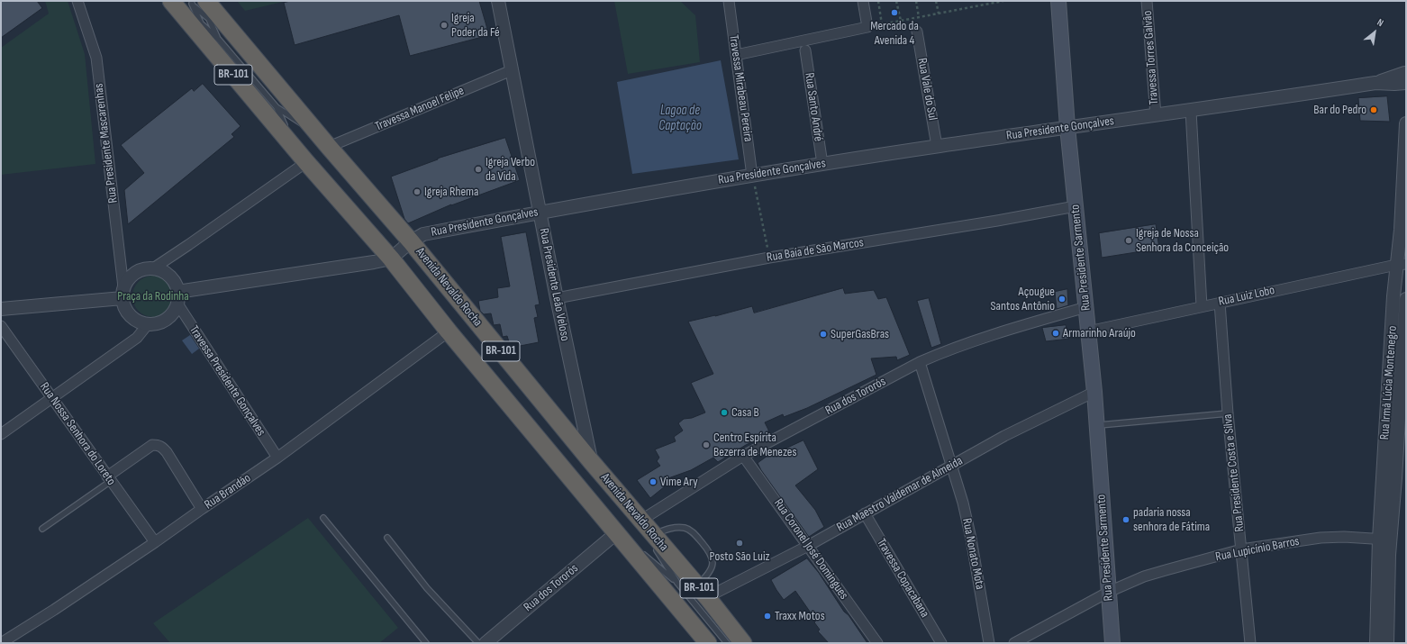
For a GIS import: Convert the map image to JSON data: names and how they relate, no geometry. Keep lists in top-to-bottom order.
{
  "streets": {
    "highway": ["BR-101", "Avenida Nevaldo Rocha"],
    "main road": ["Rua Presidente Sarmento"],
    "street": [
      "Travessa Torres Galvâo",
      "Travessa Mirabeau Pereira",
      "Rua Vale do Sul",
      "Rua Santo André",
      "Travessa Manoel Felipe",
      "Rua Presidente Gonçalves",
      "Rua Presidente Mascarenhas",
      "Rua Baía de São Marcos",
      "Rua Presidente Leão Veloso",
      "Rua Luiz Lobo",
      "Travessa Presidente Gonçalves",
      "Rua Irmã Lúcia Montenegro",
      "Rua dos Tororós",
      "Rua Nossa Senhora do Loreto",
      "Rua Presidente Costa e Silva",
      "Rua Brandâo",
      "Rua Maestro Valdemar de Almeida",
      "Rua Coronel José Domingues",
      "Rua Lupicínio Barros",
      "Rua Nonato Mota",
      "Travessa Copacabana"
    ]
  },
  "crossings": [
    ["Travessa Torres Galvâo", "Rua Presidente Gonçalves"],
    ["BR-101", "Rua Presidente Gonçalves"],
    ["BR-101", "Rua dos Tororós"],
    ["BR-101", "Rua Brandâo"],
    ["Travessa Mirabeau Pereira", "Rua Presidente Gonçalves"],
    ["Rua Vale do Sul", "Rua Presidente Gonçalves"],
    ["Rua Santo André", "Rua Presidente Gonçalves"],
    ["Travessa Manoel Felipe", "Rua Presidente Leão Veloso"],
    ["Travessa Manoel Felipe", "Avenida Nevaldo Rocha"],
    ["Rua Presidente Gonçalves", "Rua Presidente Mascarenhas"],
    ["Rua Presidente Gonçalves", "Rua Presidente Sarmento"],
    ["Rua Presidente Gonçalves", "Rua Presidente Leão Veloso"],
    ["Rua Presidente Gonçalves", "Avenida Nevaldo Rocha"],
    ["Rua Presidente Gonçalves", "Travessa Presidente Gonçalves"],
    ["Rua Presidente Mascarenhas", "Travessa Presidente Gonçalves"],
    ["Rua Baía de São Marcos", "Rua Presidente Sarmento"],
    ["Rua Baía de São Marcos", "Rua Presidente Leão Veloso"],
    ["Rua Presidente Sarmento", "Rua Luiz Lobo"],
    ["Rua Presidente Sarmento", "Rua dos Tororós"],
    ["Rua Presidente Sarmento", "Rua Maestro Valdemar de Almeida"],
    ["Rua Presidente Sarmento", "Rua Lupicínio Barros"],
    ["Rua Presidente Leão Veloso", "Avenida Nevaldo Rocha"],
    ["Avenida Nevaldo Rocha", "Rua dos Tororós"],
    ["Avenida Nevaldo Rocha", "Rua Maestro Valdemar de Almeida"],
    ["Rua Luiz Lobo", "Rua Irmã Lúcia Montenegro"],
    ["Rua Luiz Lobo", "Rua Presidente Costa e Silva"],
    ["Travessa Presidente Gonçalves", "Rua Brandâo"],
    ["Rua Irmã Lúcia Montenegro", "Rua Lupicínio Barros"],
    ["Rua dos Tororós", "Rua Coronel José Domingues"],
    ["Rua dos Tororós", "Rua Nonato Mota"],
    ["Rua Nossa Senhora do Loreto", "Rua Brandâo"],
    ["Rua Presidente Costa e Silva", "Rua Lupicínio Barros"],
    ["Rua Maestro Valdemar de Almeida", "Rua Coronel José Domingues"],
    ["Rua Maestro Valdemar de Almeida", "Rua Nonato Mota"],
    ["Rua Maestro Valdemar de Almeida", "Travessa Copacabana"]
  ],
  "water": ["Lagoa de Captação"],
  "parks": ["Praça da Rodinha"],
  "places": [
    "Mercado da Avenida 4",
    "Igreja Poder da Fé",
    "Bar do Pedro",
    "Igreja Verbo da Vida",
    "Igreja Rhema",
    "Igreja de Nossa Senhora da Conceição",
    "Açougue Santos Antônio",
    "Armarinho Araújo",
    "SuperGasBras",
    "Casa B",
    "Centro Espírita Bezerra de Menezes",
    "Vime Ary",
    "padaria nossa senhora de Fátima",
    "Posto São Luiz",
    "Traxx Motos"
  ],
  "north": "top right"
}
